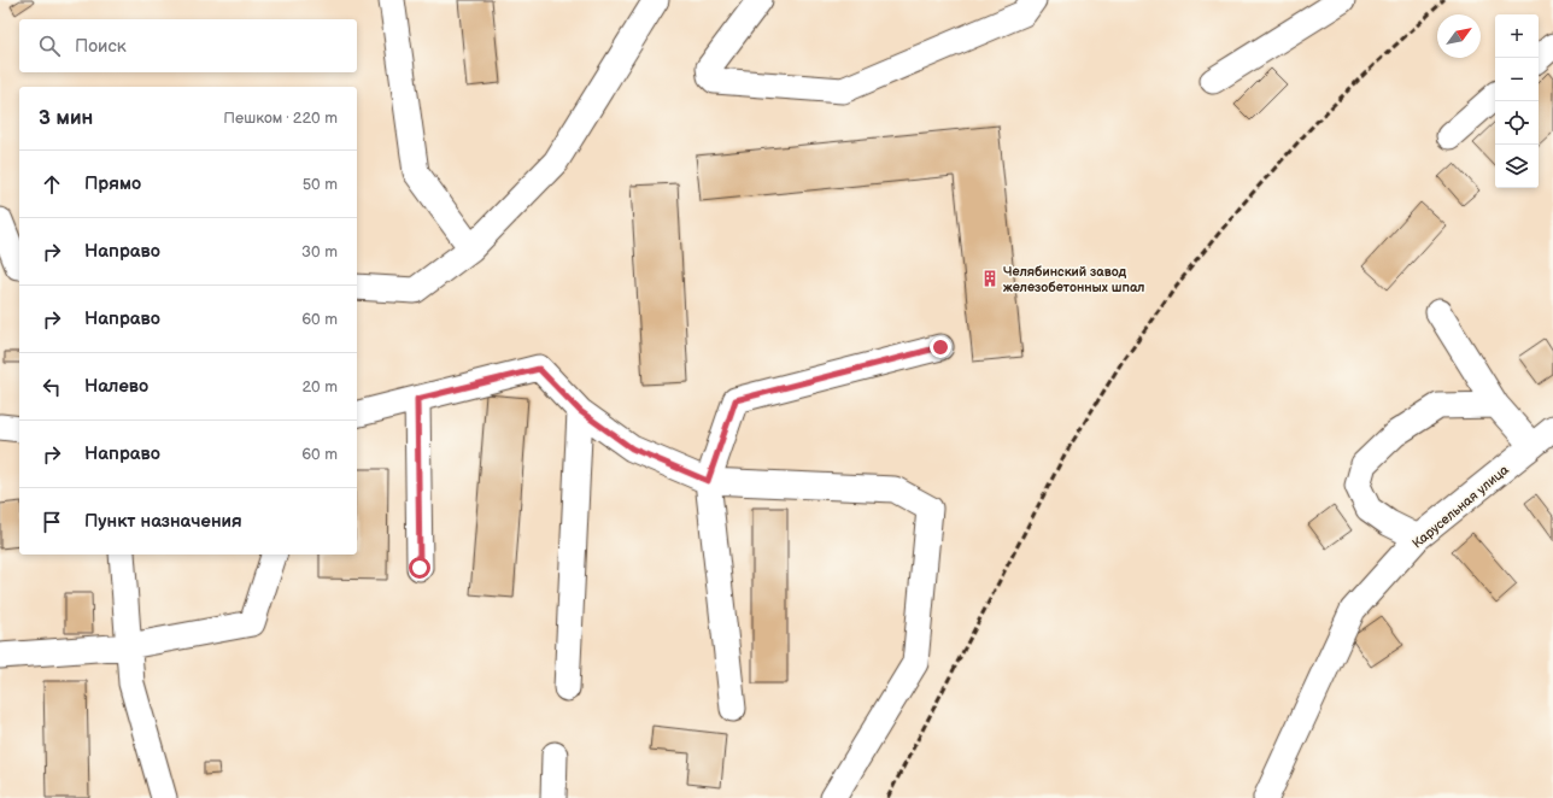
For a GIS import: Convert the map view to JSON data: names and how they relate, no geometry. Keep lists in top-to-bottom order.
{
  "streets": {
    "street": ["Карусельная улица"]
  },
  "places": {
    "building": ["Челябинский завод железобетонных шпал"]
  },
  "north": "top right",
  "page": {
    "map_buttons": ["+", "−"],
    "search": "Поиск",
    "heading": ["3 мин", "Пешком · 220 m"],
    "list": [
      ["Прямо", "50 m"],
      ["Направо", "30 m"],
      ["Направо", "60 m"],
      ["Налево", "20 m"],
      ["Направо", "60 m"],
      "Пункт назначения"
    ]
  }
}
